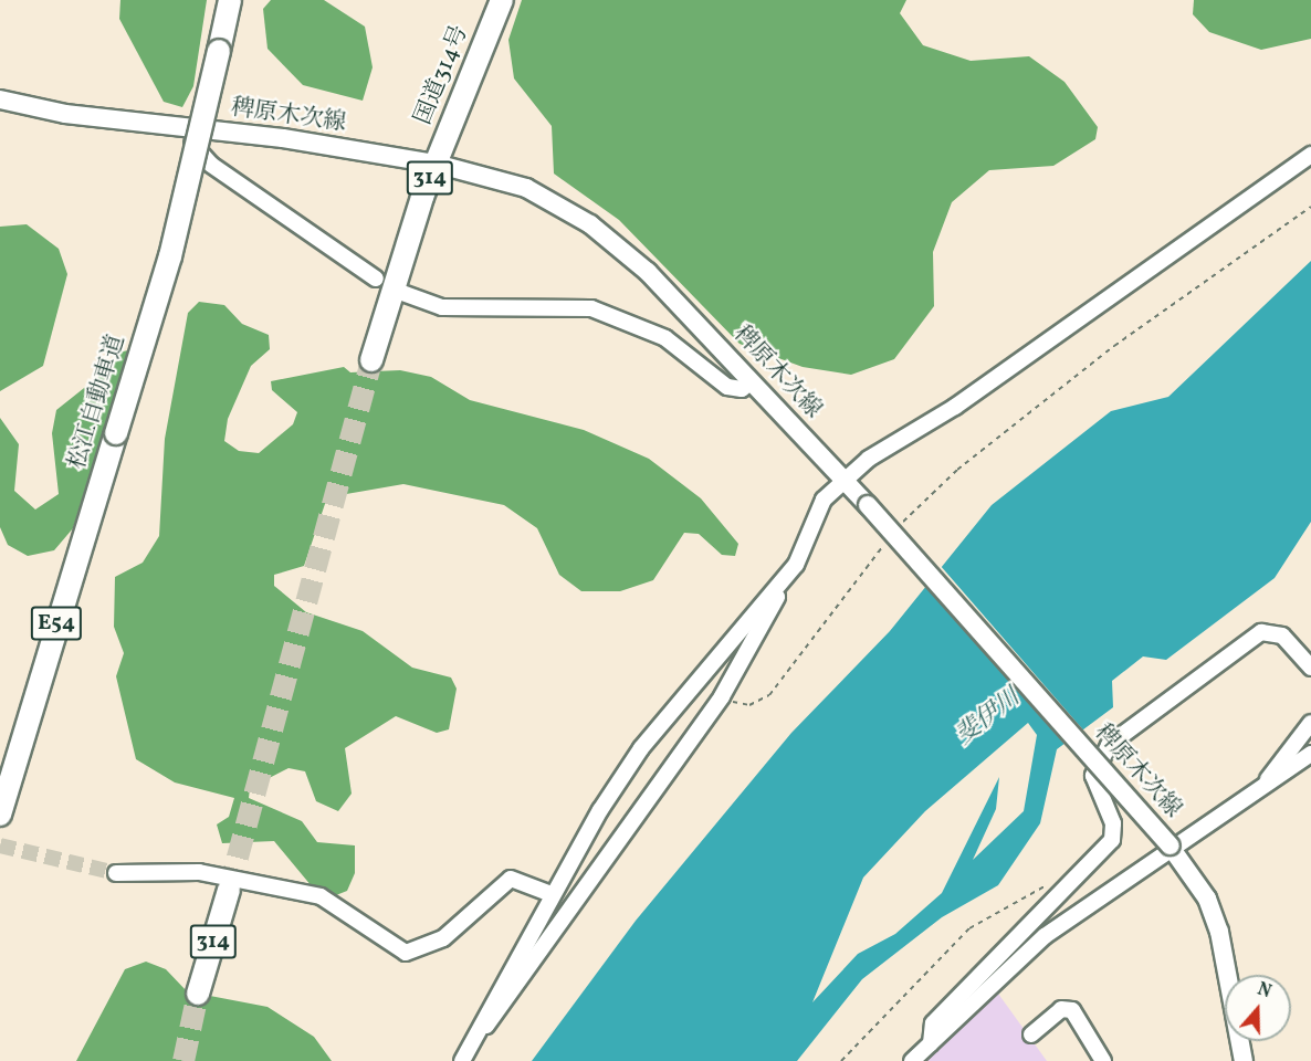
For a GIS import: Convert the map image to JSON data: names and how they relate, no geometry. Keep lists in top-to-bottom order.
{
  "streets": {
    "highway": [
      "国道314号",
      "314",
      "松江自動車道",
      "E54"
    ],
    "main road": ["稗原木次線"]
  },
  "crossings": [
    ["国道314号", "稗原木次線"]
  ],
  "water": ["斐伊川"],
  "north": "top"
}
